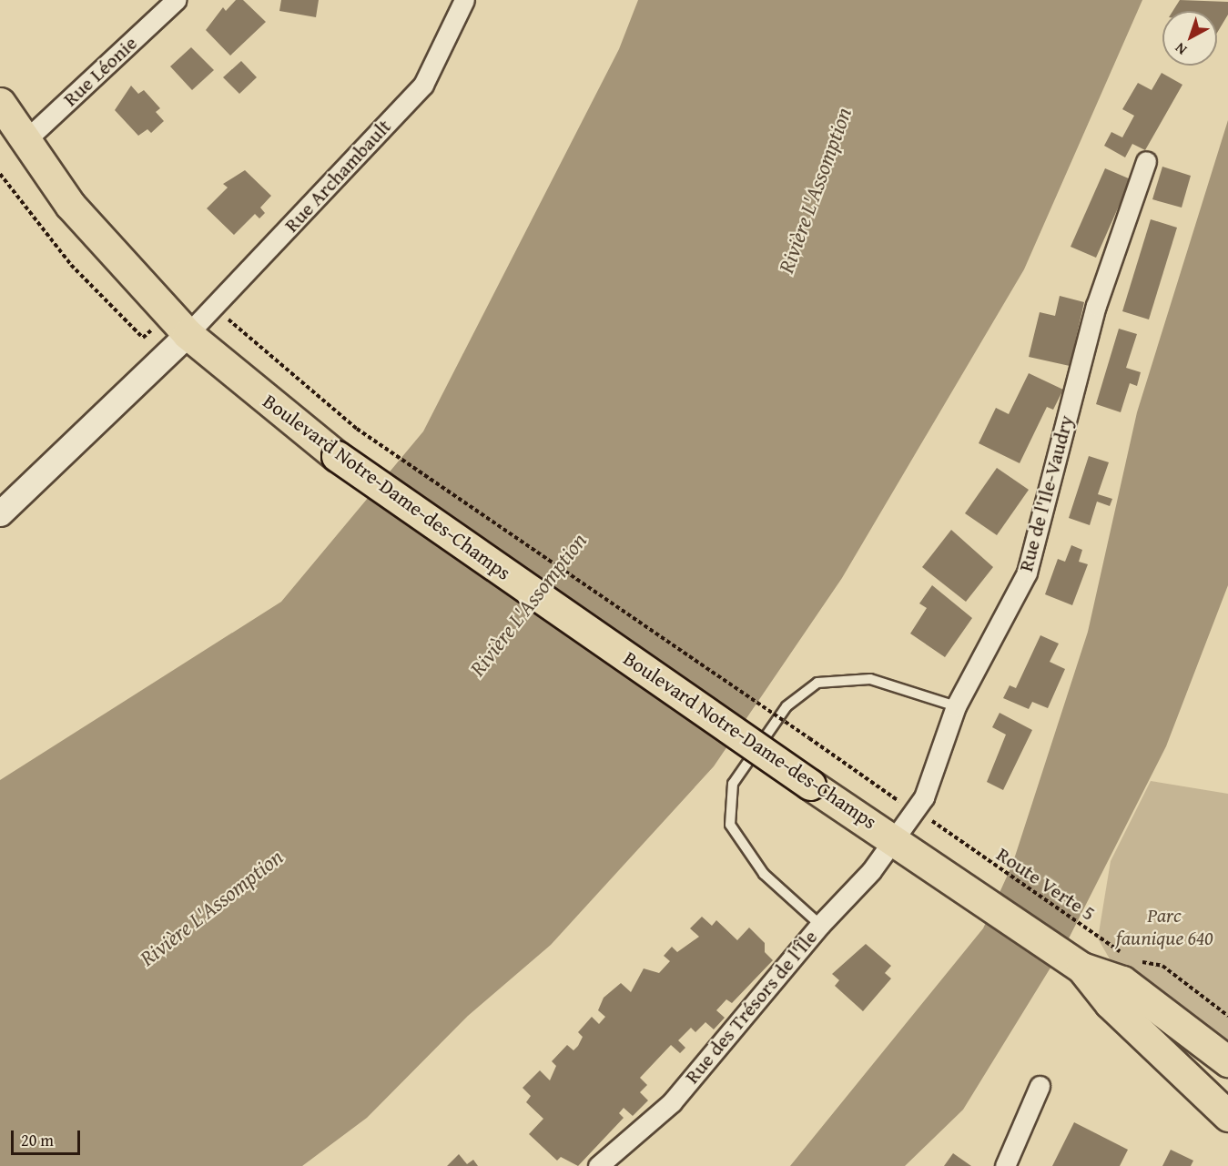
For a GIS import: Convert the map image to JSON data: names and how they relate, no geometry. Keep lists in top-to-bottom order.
{
  "streets": {
    "main road": ["Boulevard Notre-Dame-des-Champs"],
    "street": [
      "Rue Léonie",
      "Rue Archambault",
      "Rue de l'Ile-Vaudry",
      "Rue des Trésors de l'Île"
    ],
    "path": ["Route Verte 5"]
  },
  "crossings": [
    ["Rue Léonie", "Boulevard Notre-Dame-des-Champs"],
    ["Rue Archambault", "Boulevard Notre-Dame-des-Champs"],
    ["Boulevard Notre-Dame-des-Champs", "Rue de l'Ile-Vaudry"],
    ["Boulevard Notre-Dame-des-Champs", "Rue des Trésors de l'Île"],
    ["Rue de l'Ile-Vaudry", "Rue des Trésors de l'Île"]
  ],
  "water": ["Rivière L'Assomption"],
  "parks": ["Parc faunique 640"],
  "scale_bar": "20 m",
  "north": "bottom left"
}
